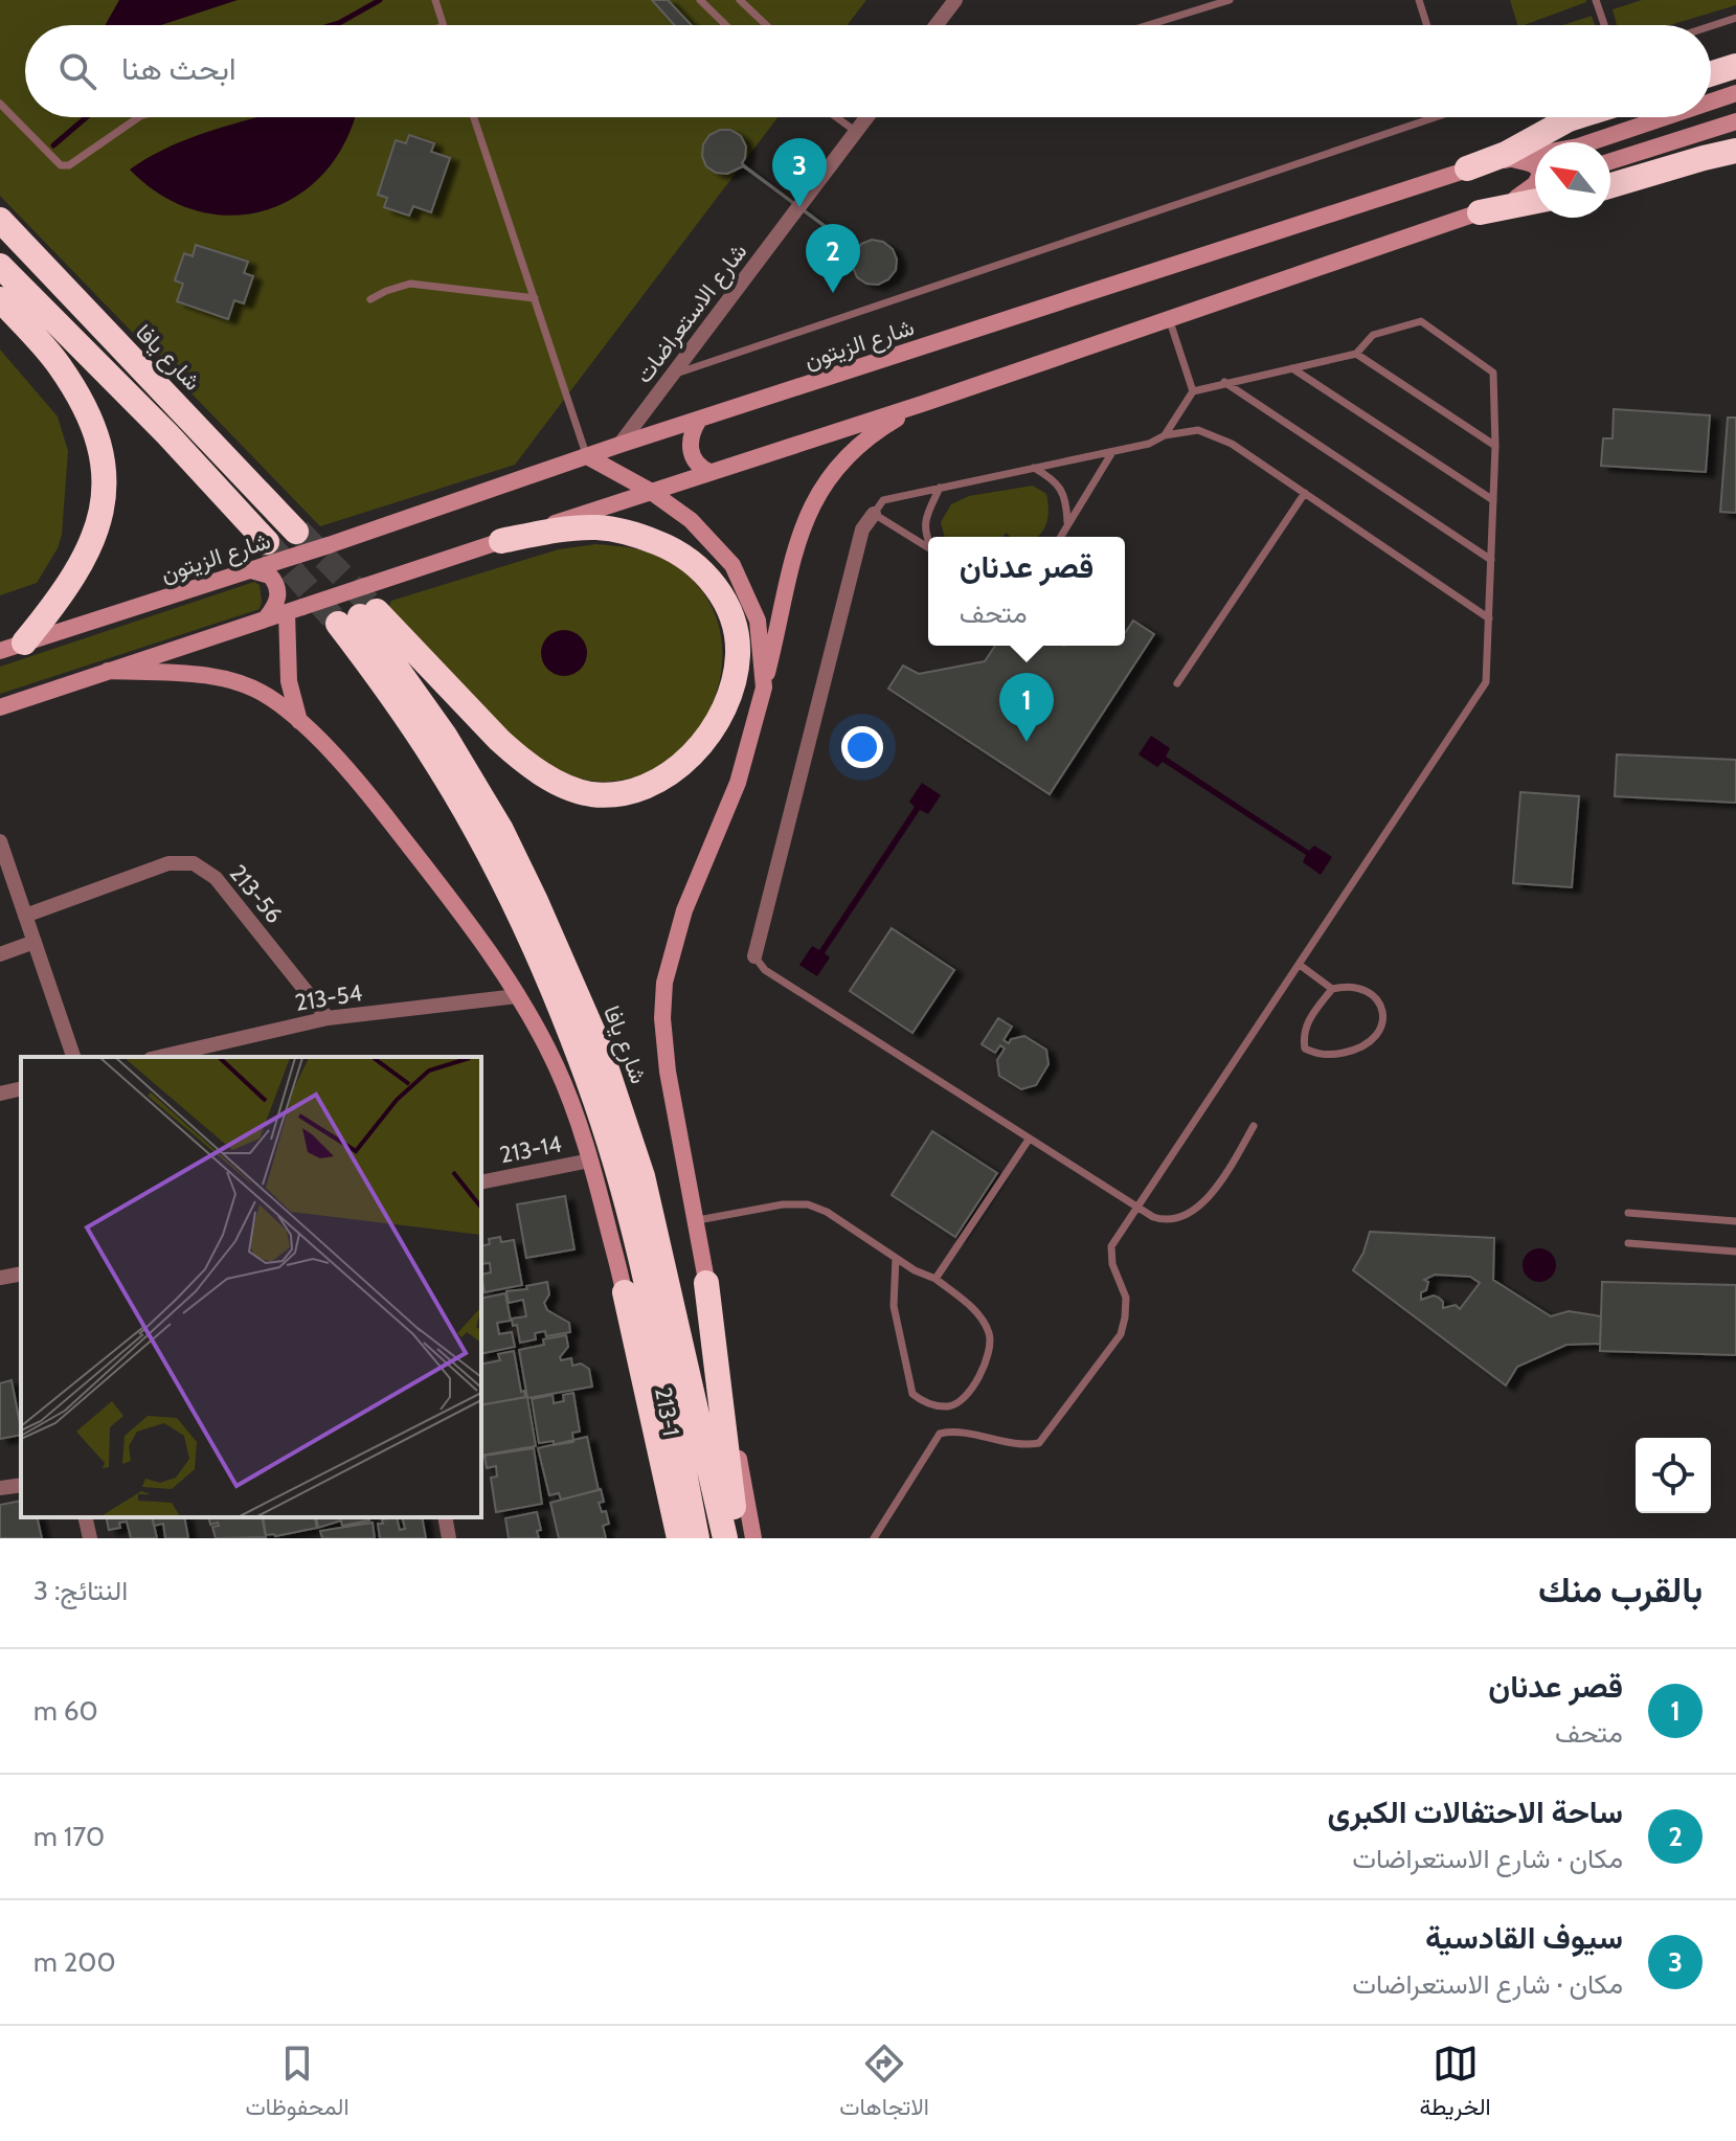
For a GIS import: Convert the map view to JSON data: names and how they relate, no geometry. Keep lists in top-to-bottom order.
{
  "streets": {
    "highway": ["شارع يافا"],
    "main road": ["شارع الزيتون", "213-1"],
    "street": [
      "شارع الاستعراضات",
      "213-56",
      "213-54",
      "213-14"
    ]
  },
  "crossings": [
    ["شارع الاستعراضات", "شارع الزيتون"],
    ["213-56", "213-54"],
    ["213-54", "213-1"],
    ["213-14", "213-1"]
  ],
  "north": "top left",
  "page": {
    "search": "ابحث هنا",
    "pins": ["3", "2", "1"],
    "popup": ["قصر عدنان", "متحف"],
    "heading": ["بالقرب منك", "النتائج: 3"],
    "list": [
      {
        "mark": "1",
        "name": "قصر عدنان",
        "note": "متحف",
        "value": "60 m"
      },
      {
        "mark": "2",
        "name": "ساحة الاحتفالات الكبرى",
        "note": "مكان · شارع الاستعراضات",
        "value": "170 m"
      },
      {
        "mark": "3",
        "name": "سيوف القادسية",
        "note": "مكان · شارع الاستعراضات",
        "value": "200 m"
      }
    ],
    "nav": ["الخريطة", "الاتجاهات", "المحفوظات"]
  }
}
